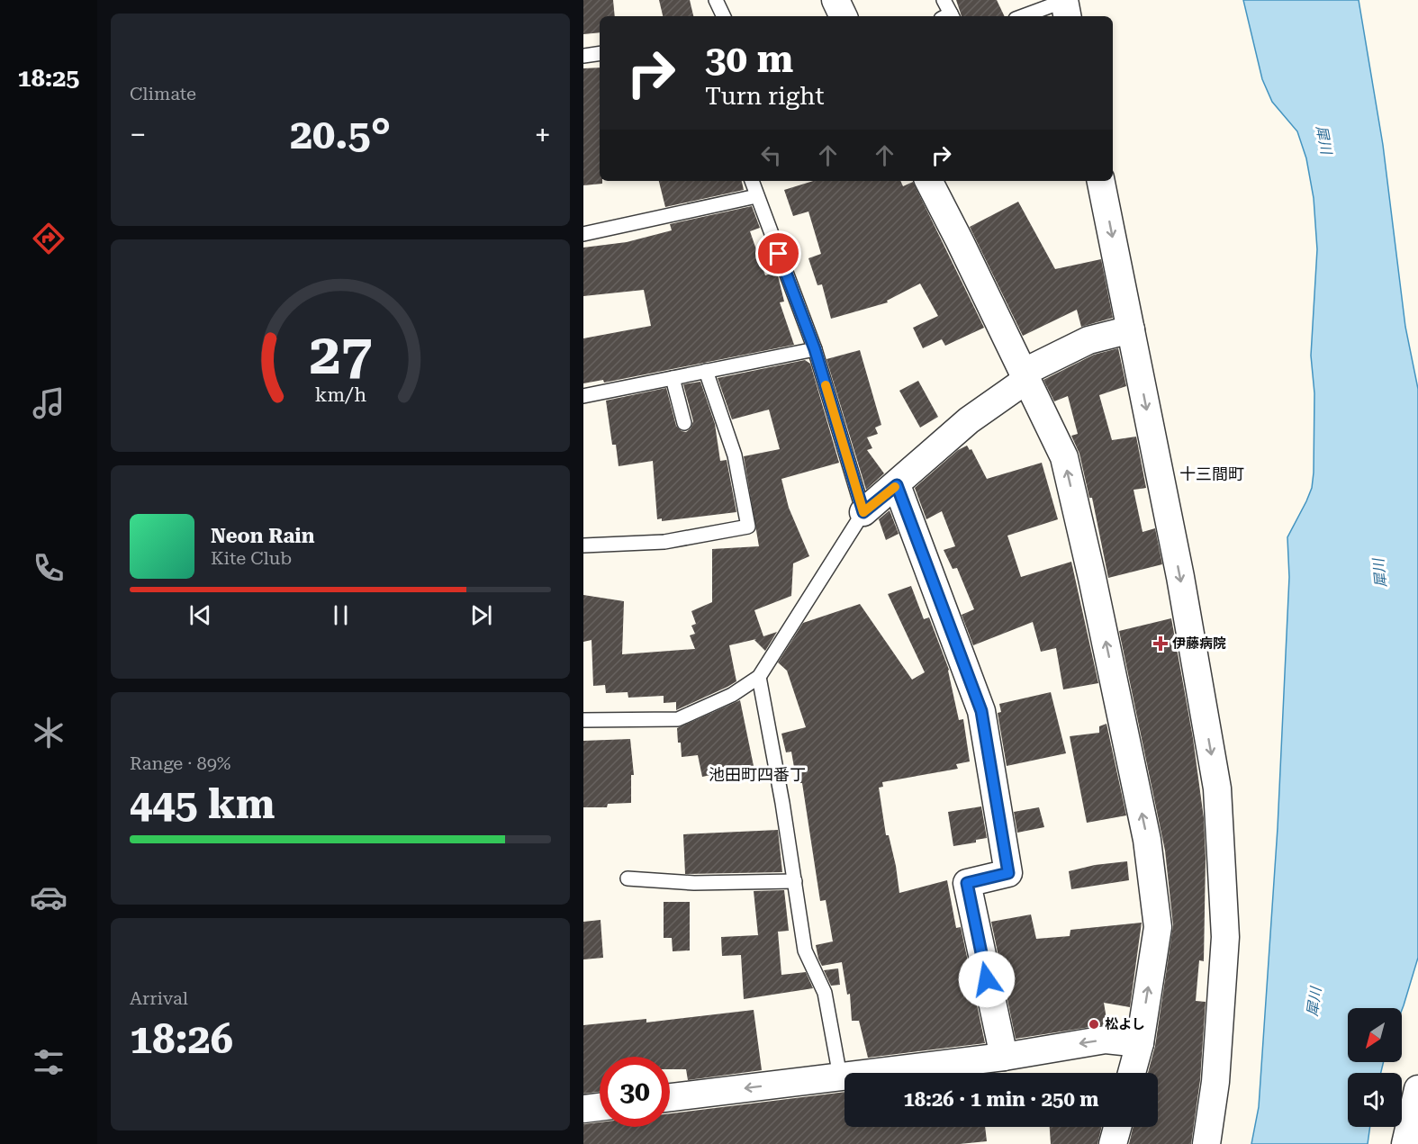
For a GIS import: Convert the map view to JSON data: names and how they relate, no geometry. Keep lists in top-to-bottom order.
{
  "districts": ["十三間町", "池田町四番丁"],
  "water": ["犀川"],
  "places": {
    "health": ["伊藤病院"],
    "other": ["松よし"]
  },
  "north": "bottom left",
  "page": {
    "tabs": "18:25",
    "tile": [
      "Climate",
      ["Range · 89%", "445 km"],
      ["Arrival", "18:26"]
    ],
    "turn": ["30 m", "Turn right"],
    "heat": ["−", "20.5°", "+"],
    "song": ["Neon Rain", "Kite Club"],
    "limit": "30",
    "trip": "18:26 · 1 min · 250 m",
    "gauge": ["27", "km/h"]
  }
}
